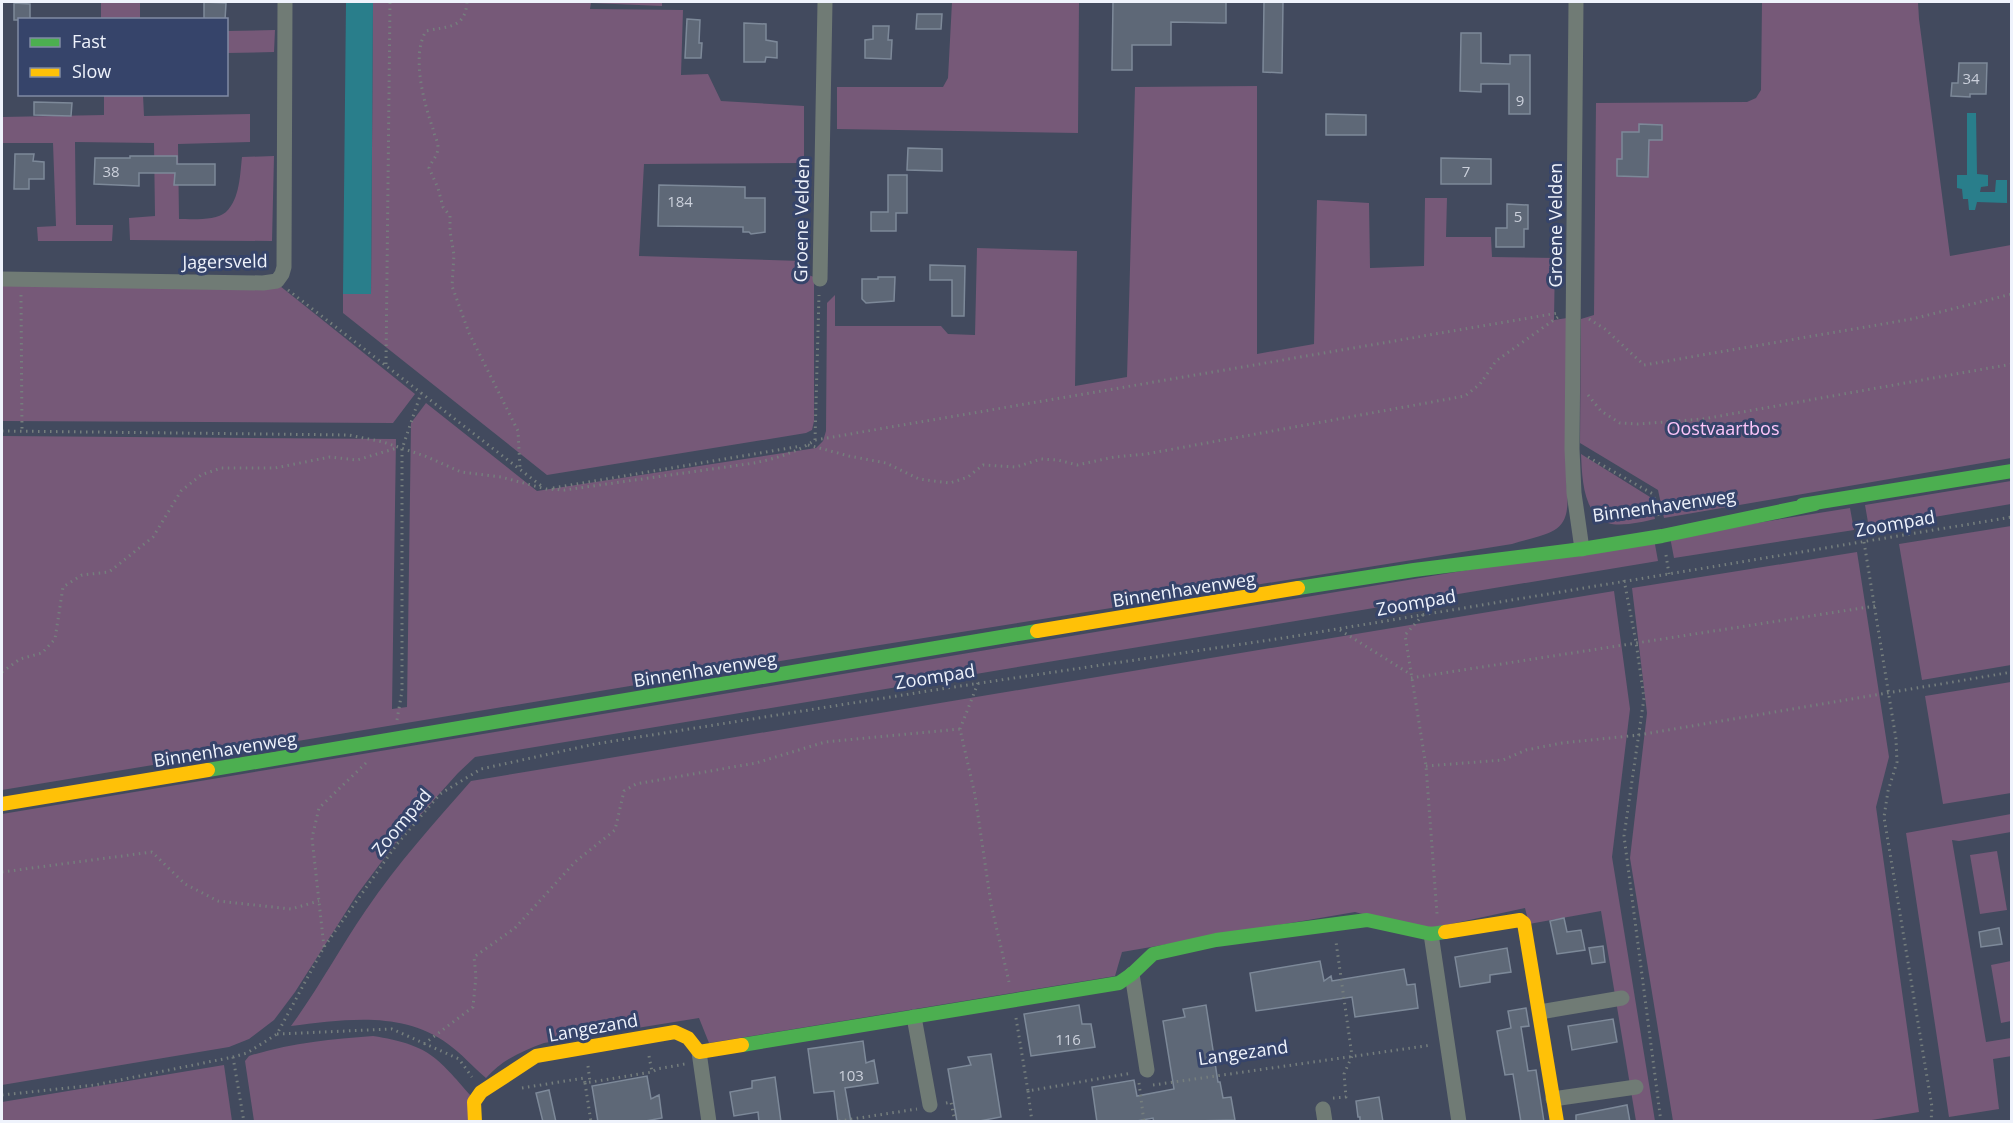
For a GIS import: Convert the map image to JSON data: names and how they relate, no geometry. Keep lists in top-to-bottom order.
{
  "streets": {
    "street": [
      "Groene Velden",
      "Jagersveld",
      "Binnenhavenweg",
      "Langezand"
    ],
    "path": ["Zoompad"]
  },
  "crossings": [
    ["Groene Velden", "Binnenhavenweg"]
  ],
  "parks": ["Oostvaartbos"],
  "house_numbers": [
    "34",
    "9",
    "38",
    "7",
    "184",
    "5",
    "116",
    "103"
  ],
  "legend": ["Fast", "Slow"]
}
